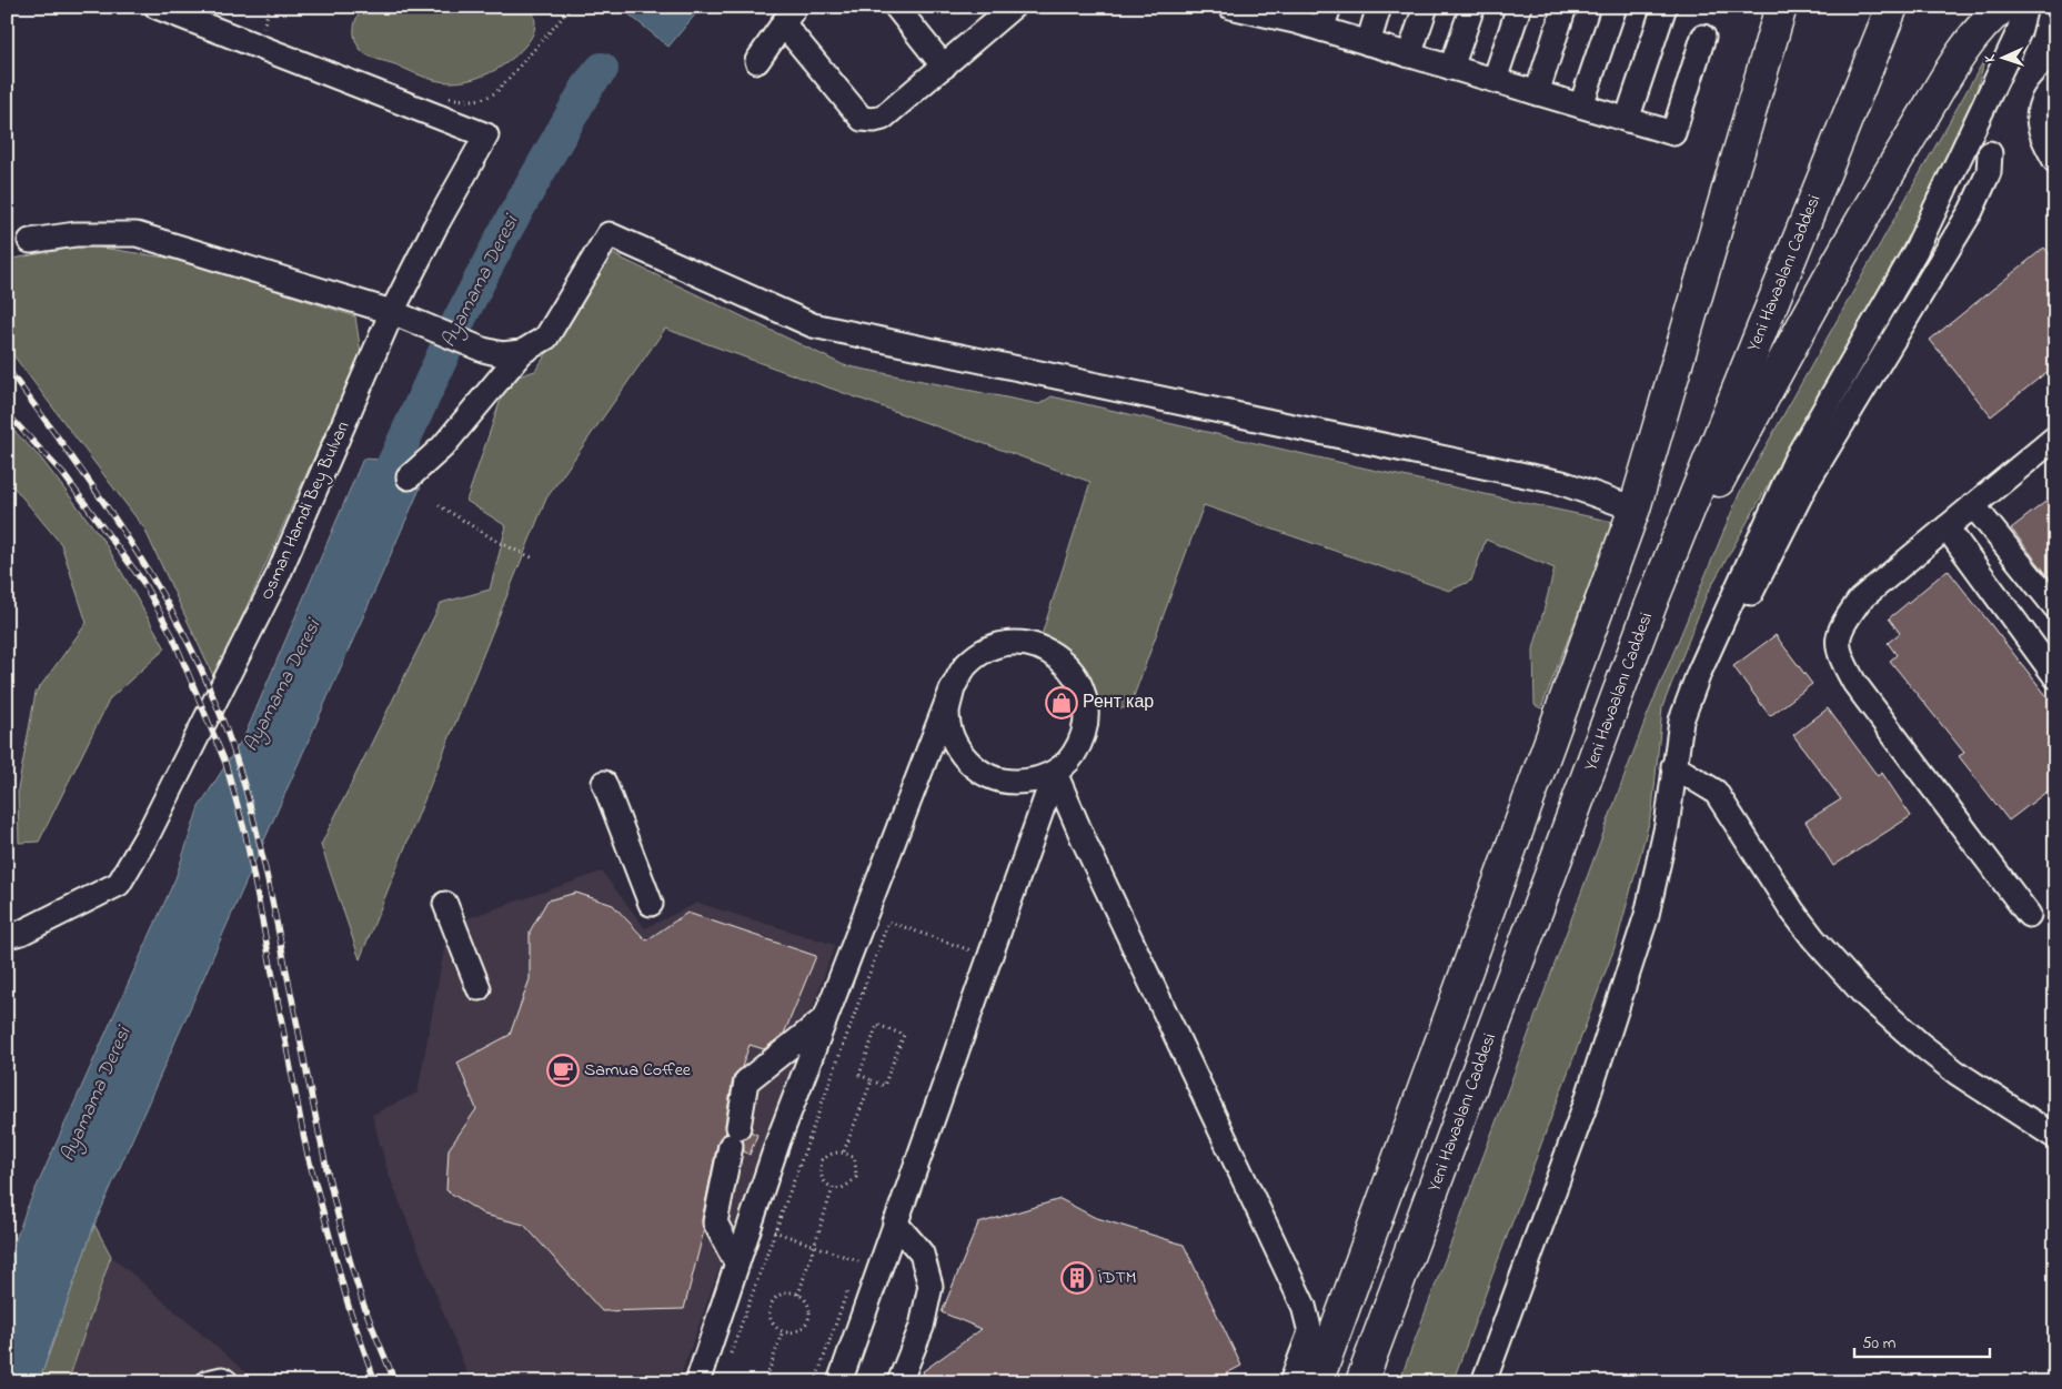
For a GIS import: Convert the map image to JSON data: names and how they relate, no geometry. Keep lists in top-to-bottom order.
{
  "streets": {
    "main road": ["Yeni Havaalanı Caddesi"],
    "street": ["Osman Hamdi Bey Bulvarı"]
  },
  "water": ["Ayamama Deresi"],
  "places": {
    "shop": ["Рент кар"],
    "cafe": ["Samua Coffee"],
    "building": ["İDTM"]
  },
  "scale_bar": "50 m",
  "north": "left"
}
